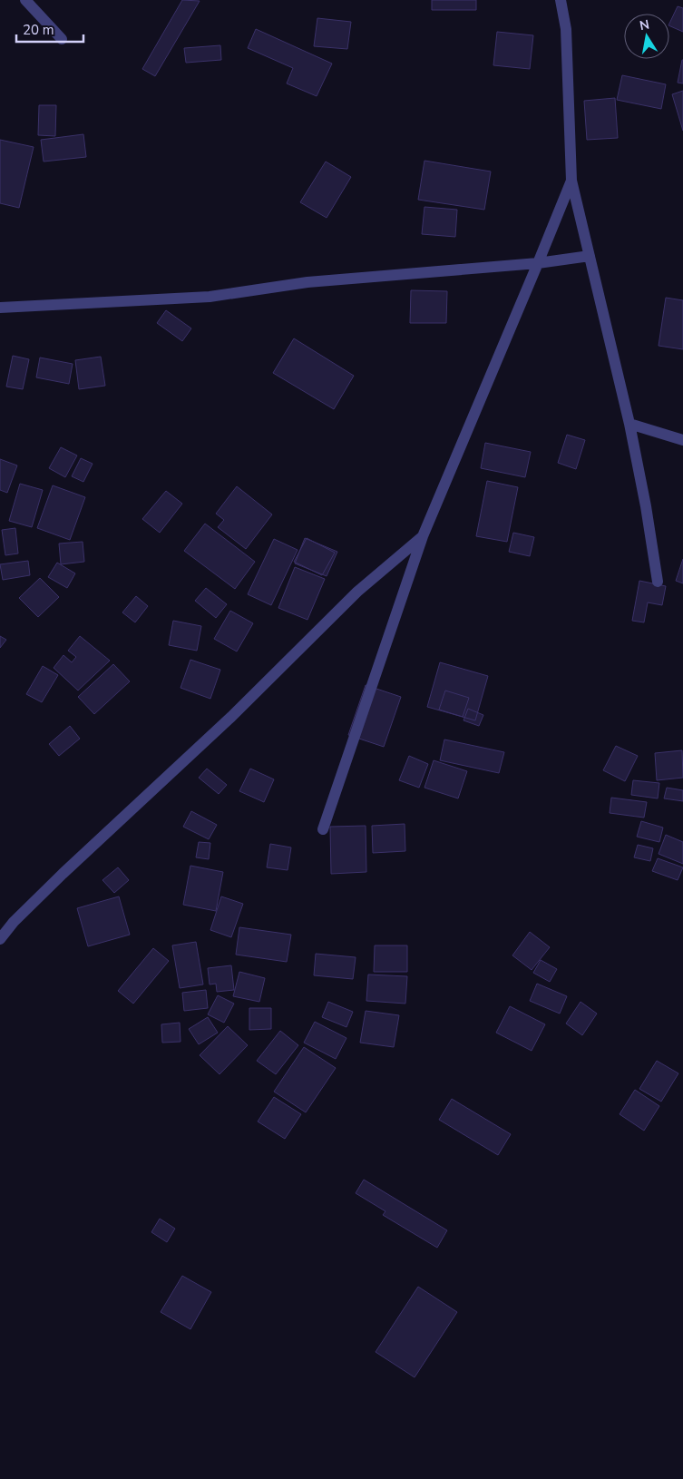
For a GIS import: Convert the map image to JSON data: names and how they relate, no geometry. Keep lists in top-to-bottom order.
{
  "scale_bar": "20 m",
  "north": "top"
}
